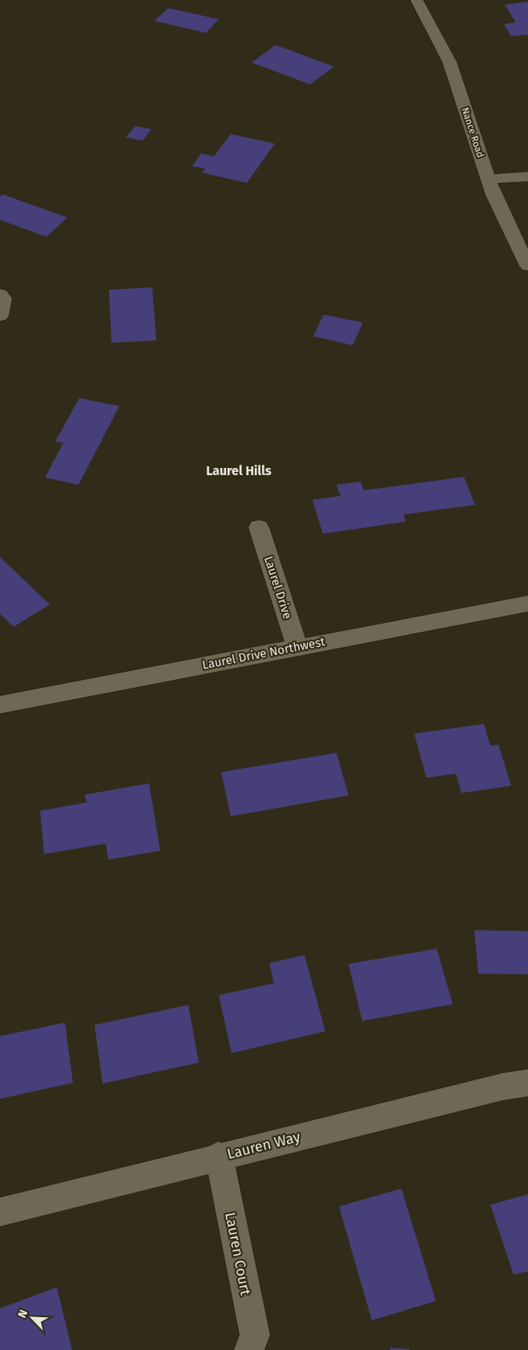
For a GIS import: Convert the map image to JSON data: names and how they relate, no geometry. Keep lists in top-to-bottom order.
{
  "streets": {
    "street": [
      "Nance Road",
      "Laurel Drive",
      "Laurel Drive Northwest",
      "Lauren Way",
      "Lauren Court"
    ]
  },
  "crossings": [
    ["Laurel Drive", "Laurel Drive Northwest"],
    ["Lauren Way", "Lauren Court"]
  ],
  "districts": ["Laurel Hills"],
  "north": "top left"
}
